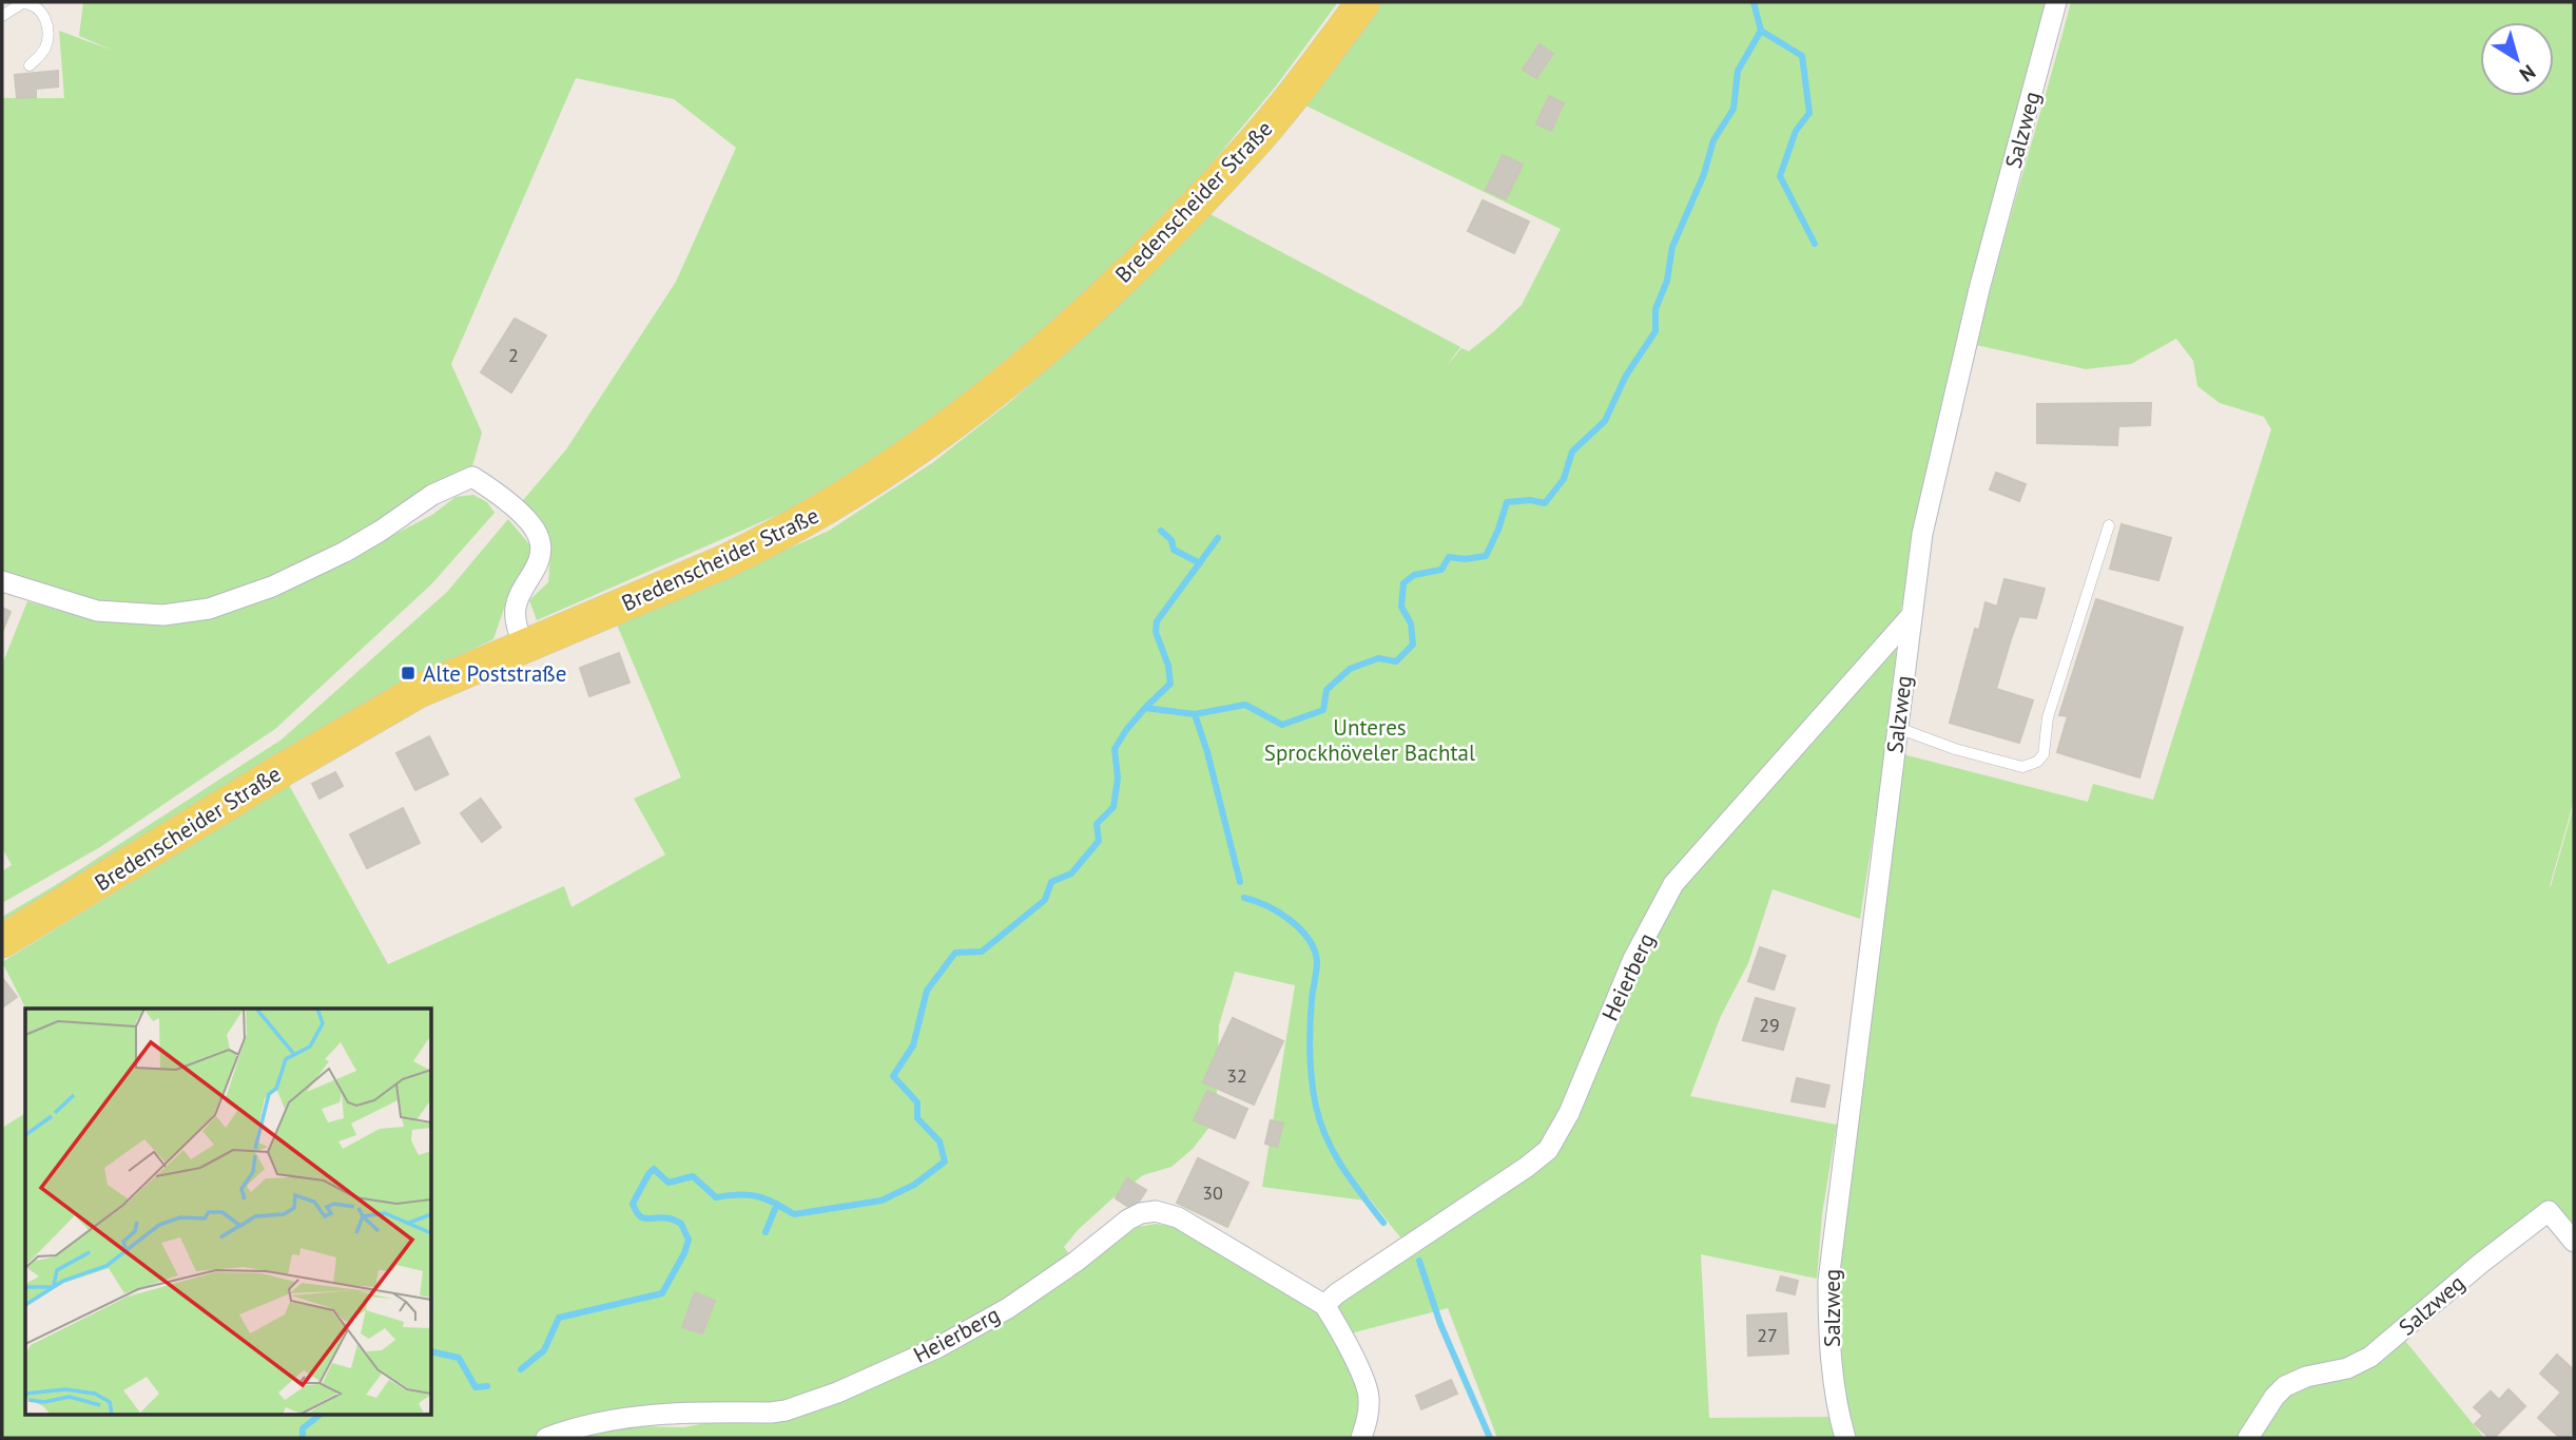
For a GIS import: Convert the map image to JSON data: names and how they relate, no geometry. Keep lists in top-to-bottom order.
{
  "streets": {
    "main road": ["Bredenscheider Straße"],
    "street": ["Salzweg", "Heierberg"]
  },
  "crossings": [
    ["Salzweg", "Heierberg"]
  ],
  "parks": ["Unteres Sprockhöveler Bachtal"],
  "places": {
    "transit": ["Alte Poststraße"]
  },
  "house_numbers": [
    "2",
    "29",
    "32",
    "30",
    "27"
  ],
  "north": "bottom right"
}
